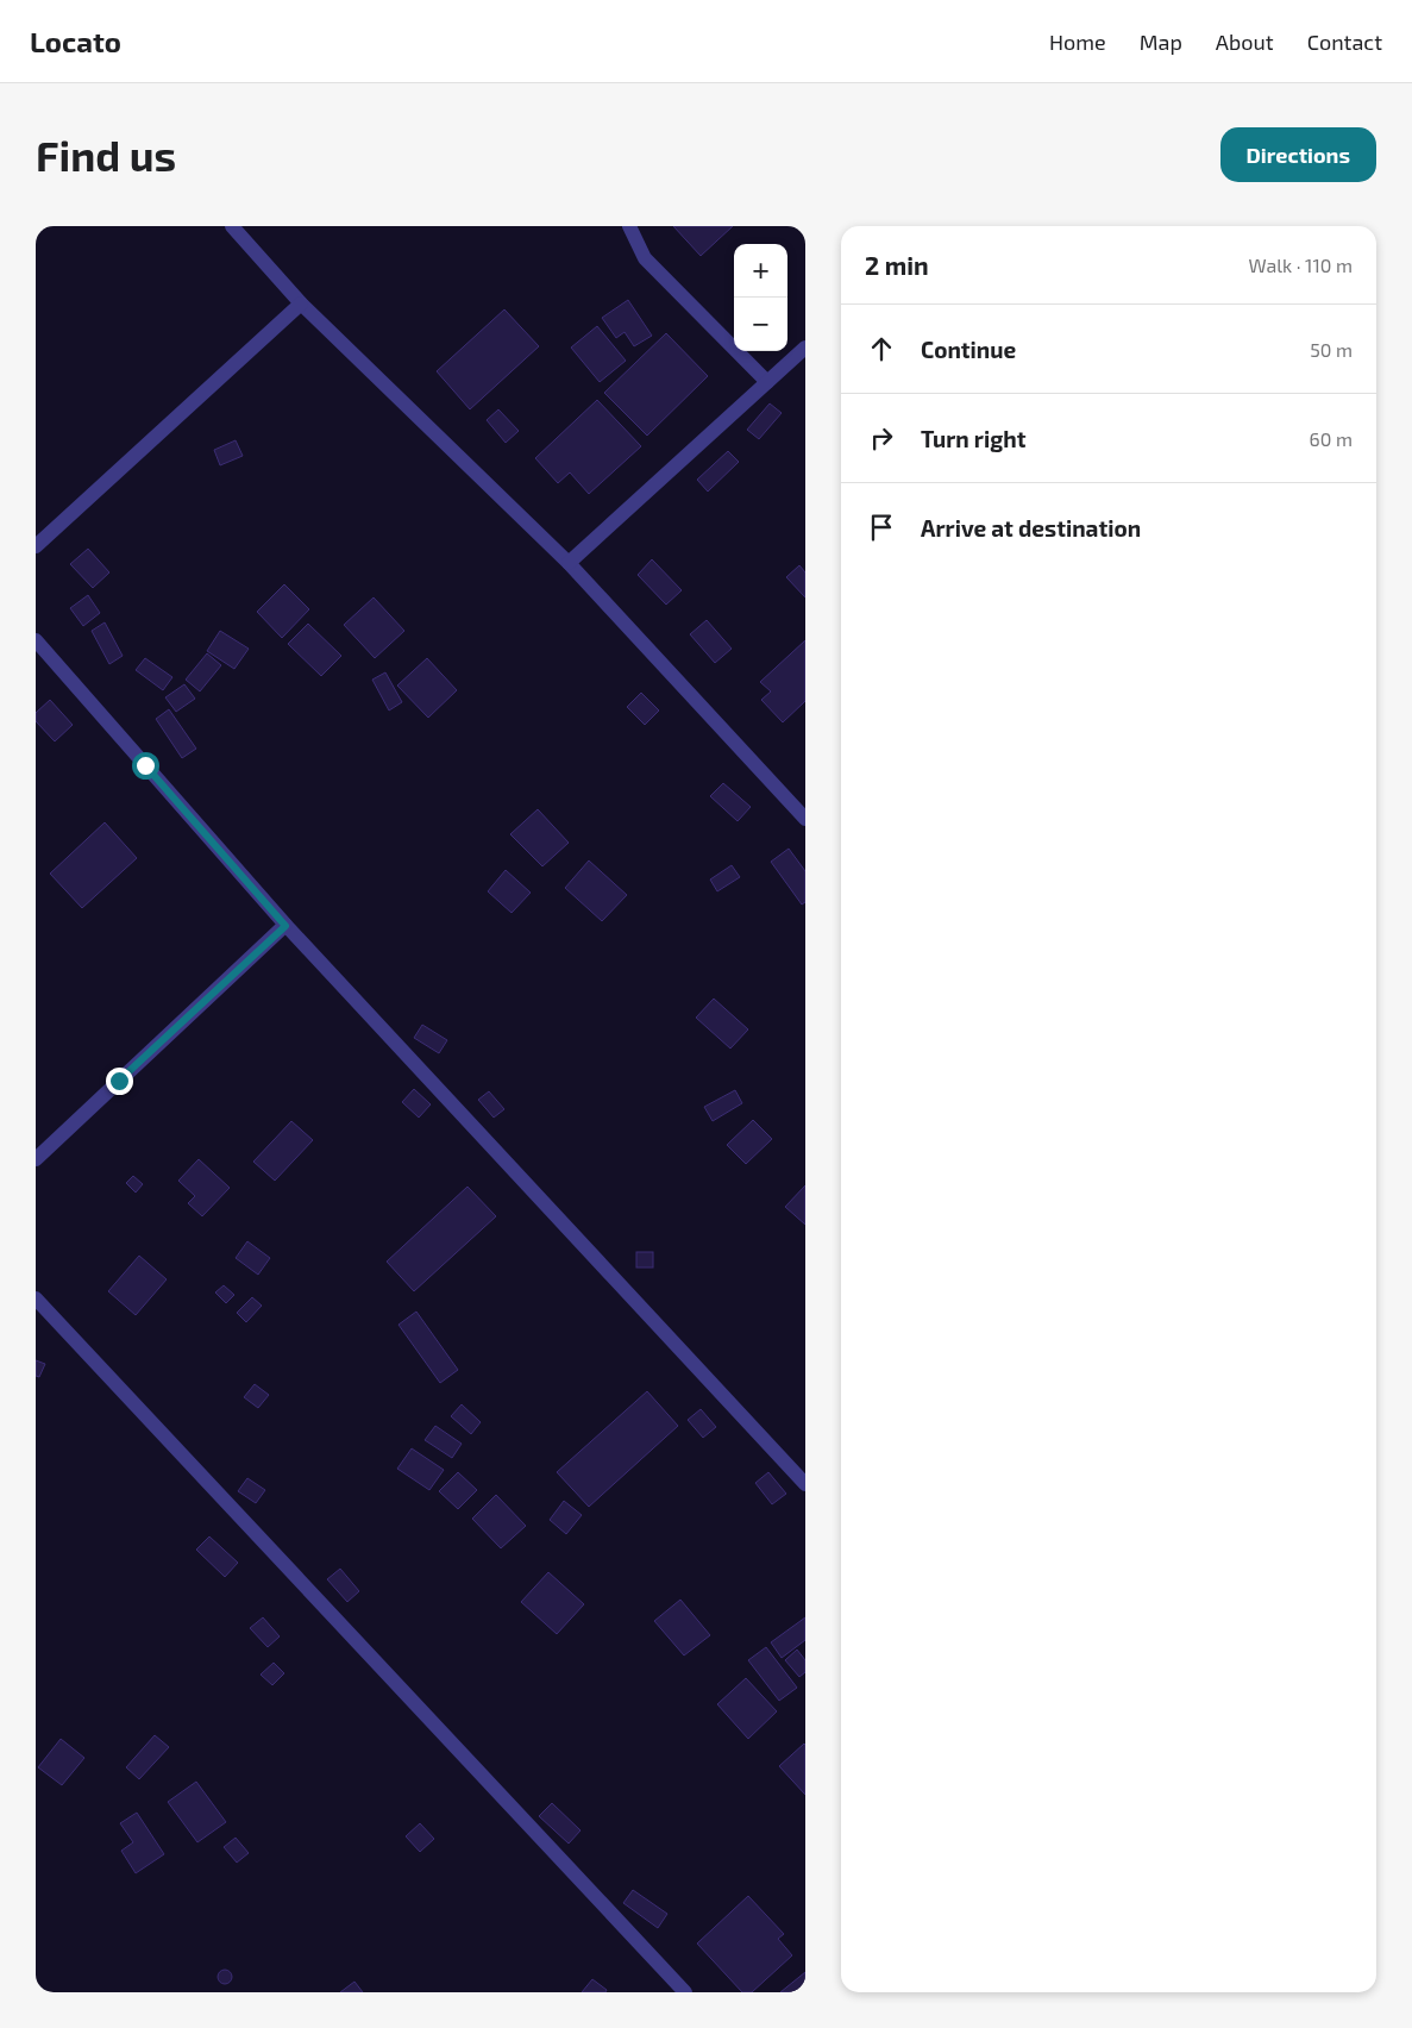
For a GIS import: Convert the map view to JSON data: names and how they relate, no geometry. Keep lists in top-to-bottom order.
{
  "page": {
    "header": "Locato",
    "nav": [
      "Home",
      "Map",
      "About",
      "Contact"
    ],
    "buttons": "Directions",
    "title": "Find us",
    "heading": ["2 min", "Walk · 110 m"],
    "map_buttons": ["+", "−"],
    "list": [
      ["Continue", "50 m"],
      ["Turn right", "60 m"],
      "Arrive at destination"
    ]
  }
}
